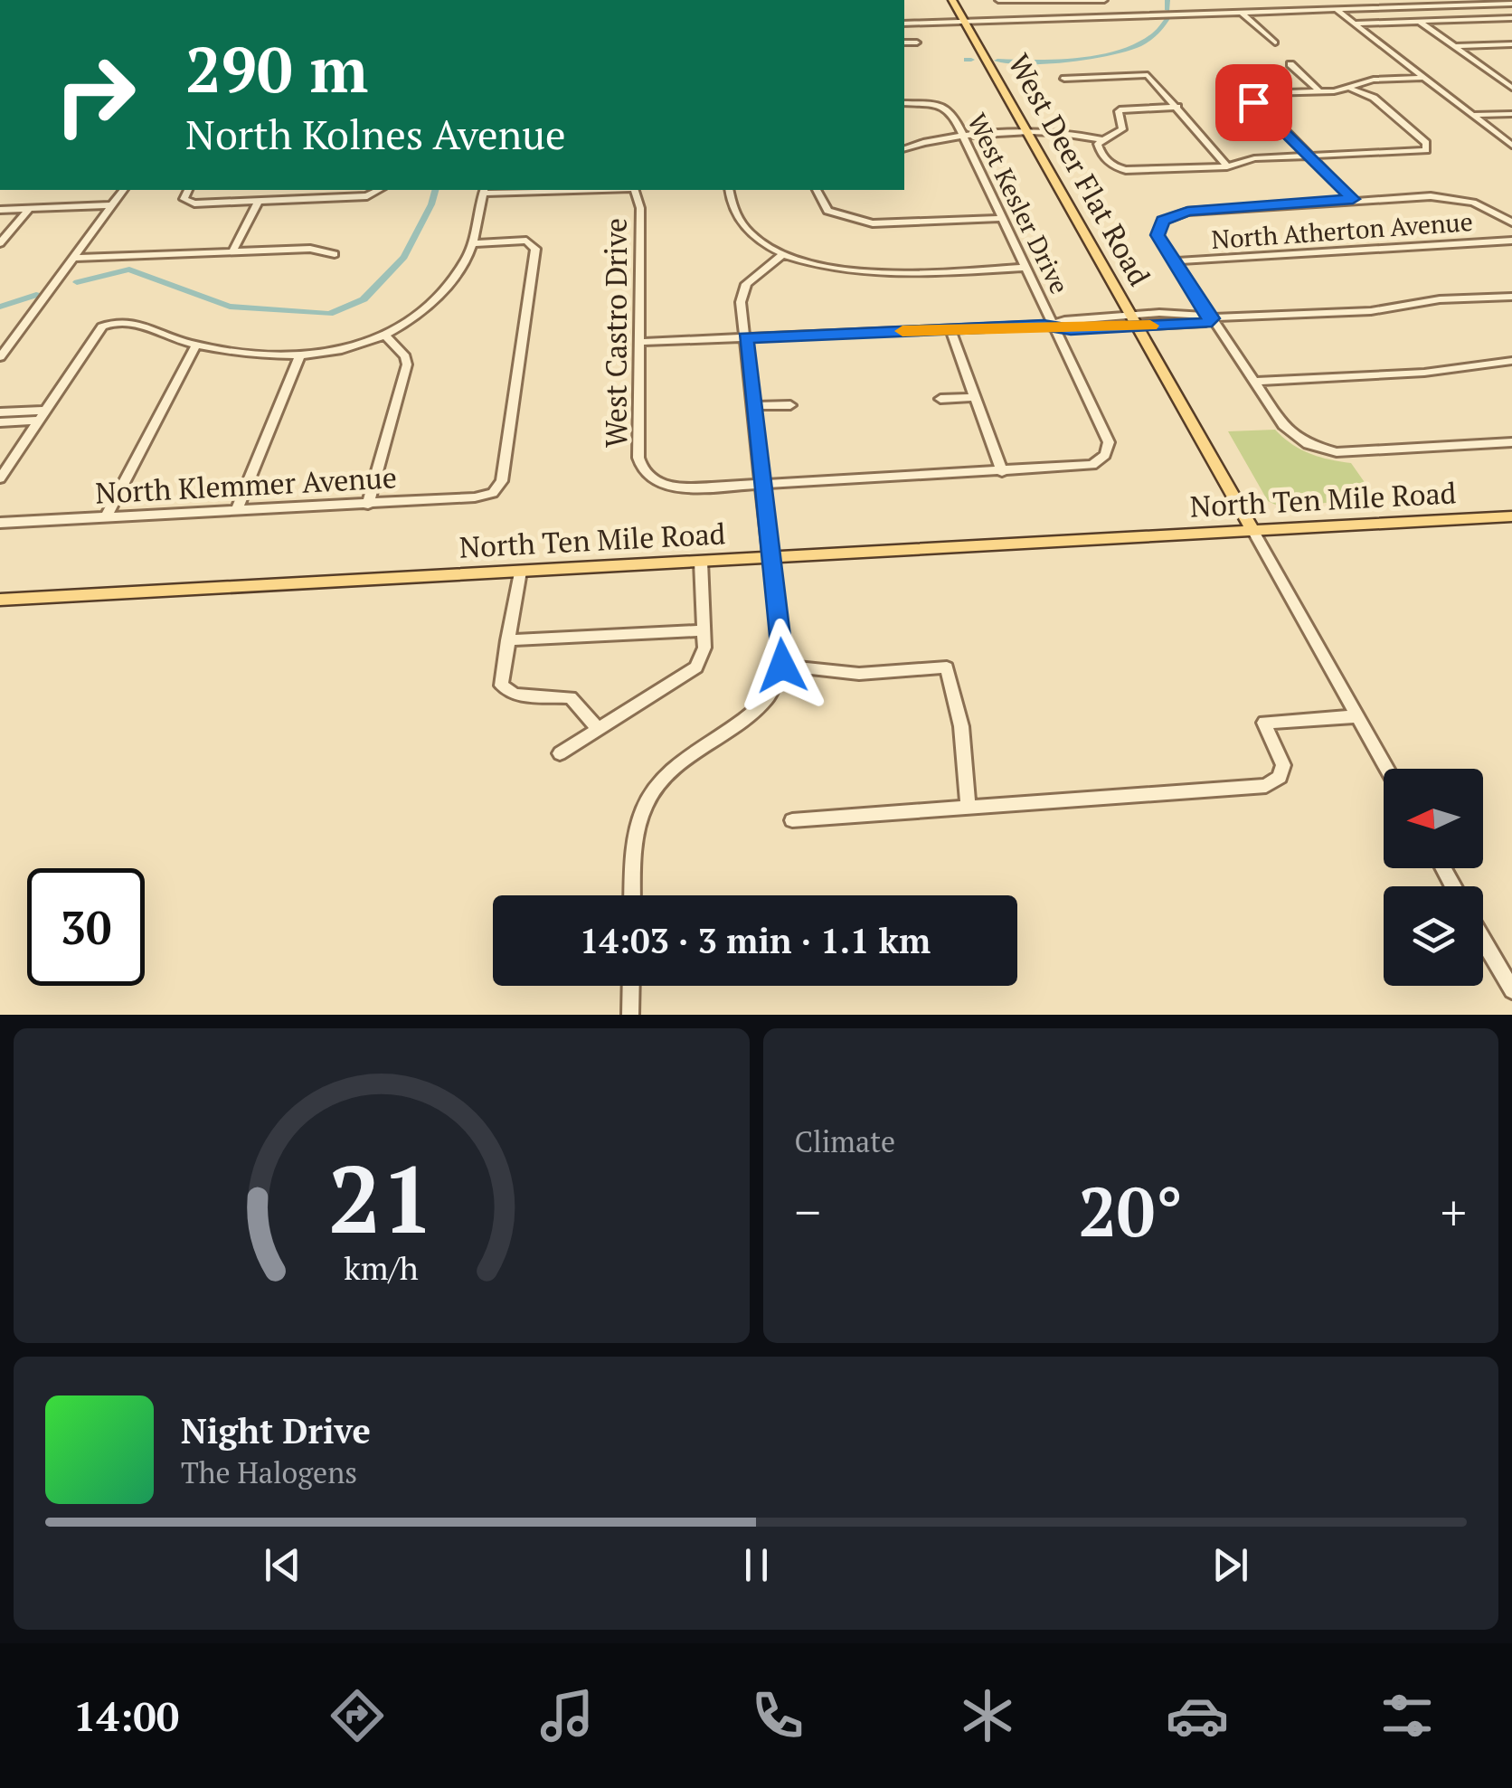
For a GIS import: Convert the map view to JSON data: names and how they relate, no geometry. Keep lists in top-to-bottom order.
{
  "streets": {
    "main road": ["West Deer Flat Road", "North Ten Mile Road"],
    "street": [
      "West Kesler Drive",
      "North Atherton Avenue",
      "West Castro Drive",
      "North Klemmer Avenue"
    ]
  },
  "crossings": [
    ["West Deer Flat Road", "North Ten Mile Road"]
  ],
  "north": "left",
  "page": {
    "turn": ["290 m", "North Kolnes Avenue"],
    "limit": "30",
    "trip": "14:03 · 3 min · 1.1 km",
    "tile": "Climate",
    "heat": ["−", "20°", "+"],
    "song": ["Night Drive", "The Halogens"],
    "tabs": "14:00",
    "gauge": ["21", "km/h"]
  }
}
